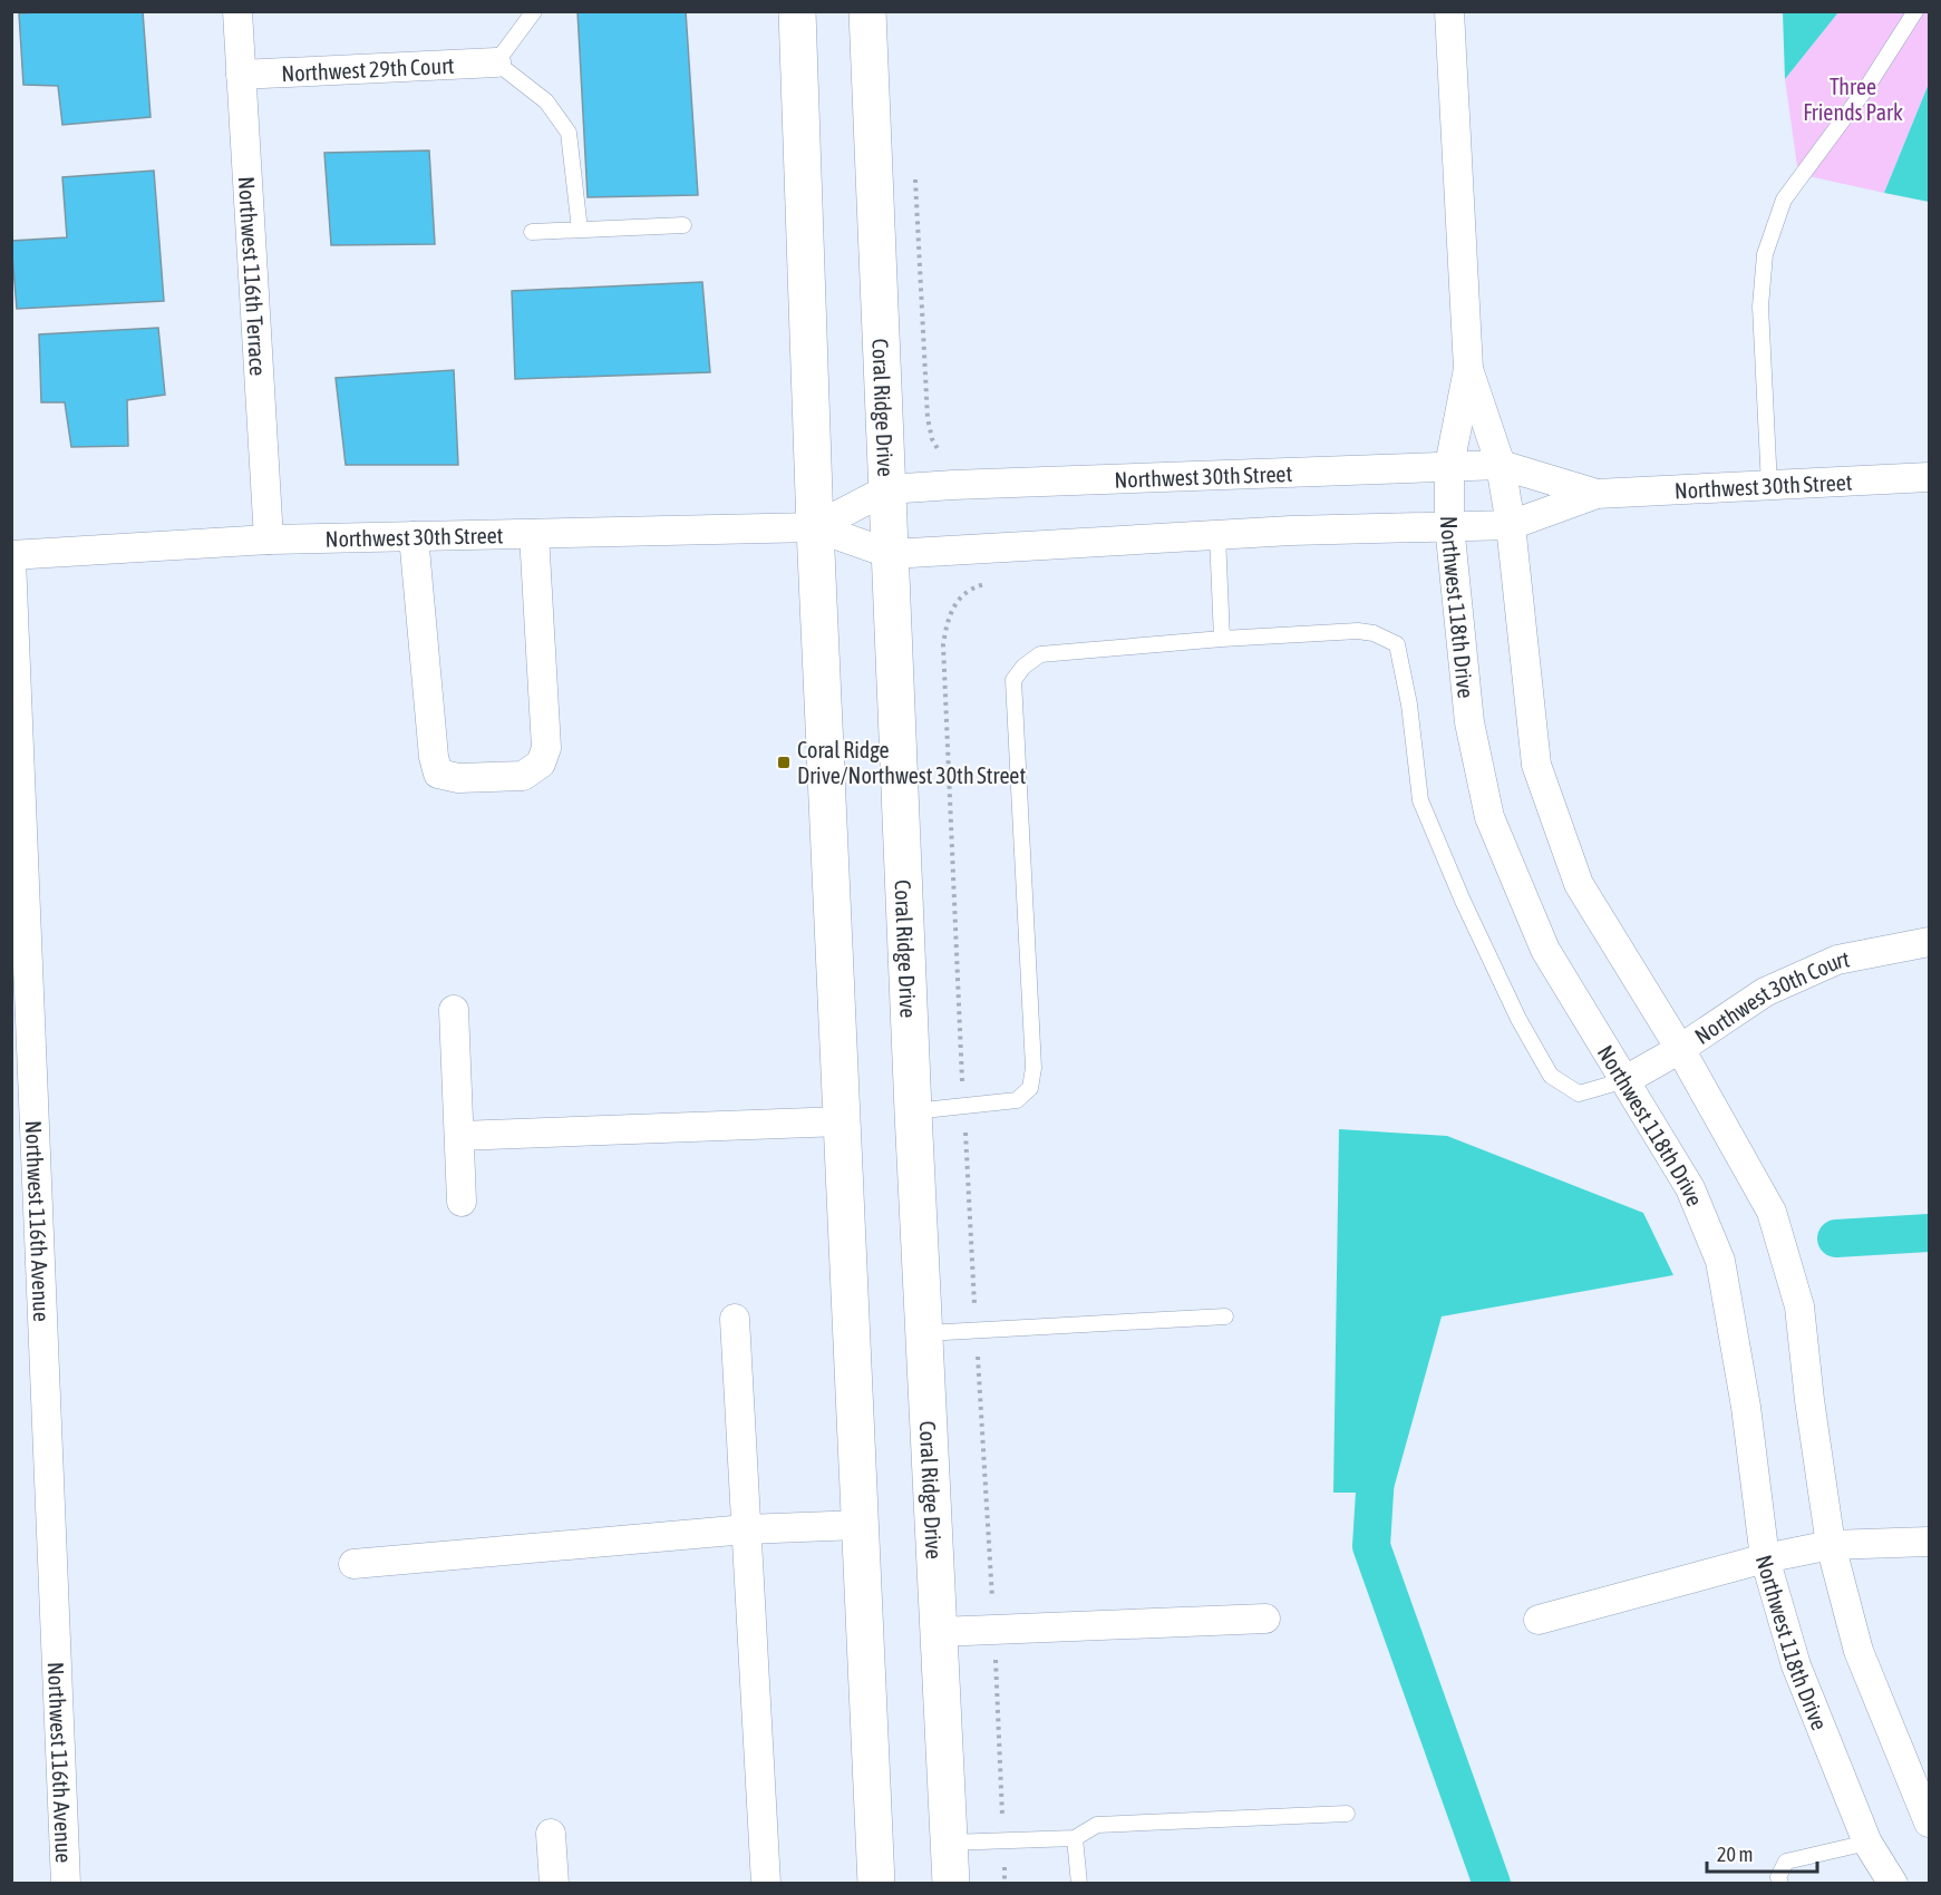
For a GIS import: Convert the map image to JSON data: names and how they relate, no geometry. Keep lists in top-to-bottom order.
{
  "streets": {
    "main road": ["Coral Ridge Drive"],
    "street": [
      "Northwest 29th Court",
      "Northwest 116th Terrace",
      "Northwest 30th Street",
      "Northwest 118th Drive",
      "Northwest 30th Court",
      "Northwest 116th Avenue"
    ]
  },
  "crossings": [
    ["Northwest 29th Court", "Northwest 116th Terrace"],
    ["Northwest 116th Terrace", "Northwest 30th Street"],
    ["Coral Ridge Drive", "Northwest 30th Street"],
    ["Northwest 30th Street", "Northwest 118th Drive"],
    ["Northwest 30th Street", "Northwest 116th Avenue"],
    ["Northwest 118th Drive", "Northwest 30th Court"]
  ],
  "parks": ["Three Friends Park"],
  "places": {
    "transit": ["Coral Ridge Drive/Northwest 30th Street"]
  },
  "scale_bar": "20 m"
}
